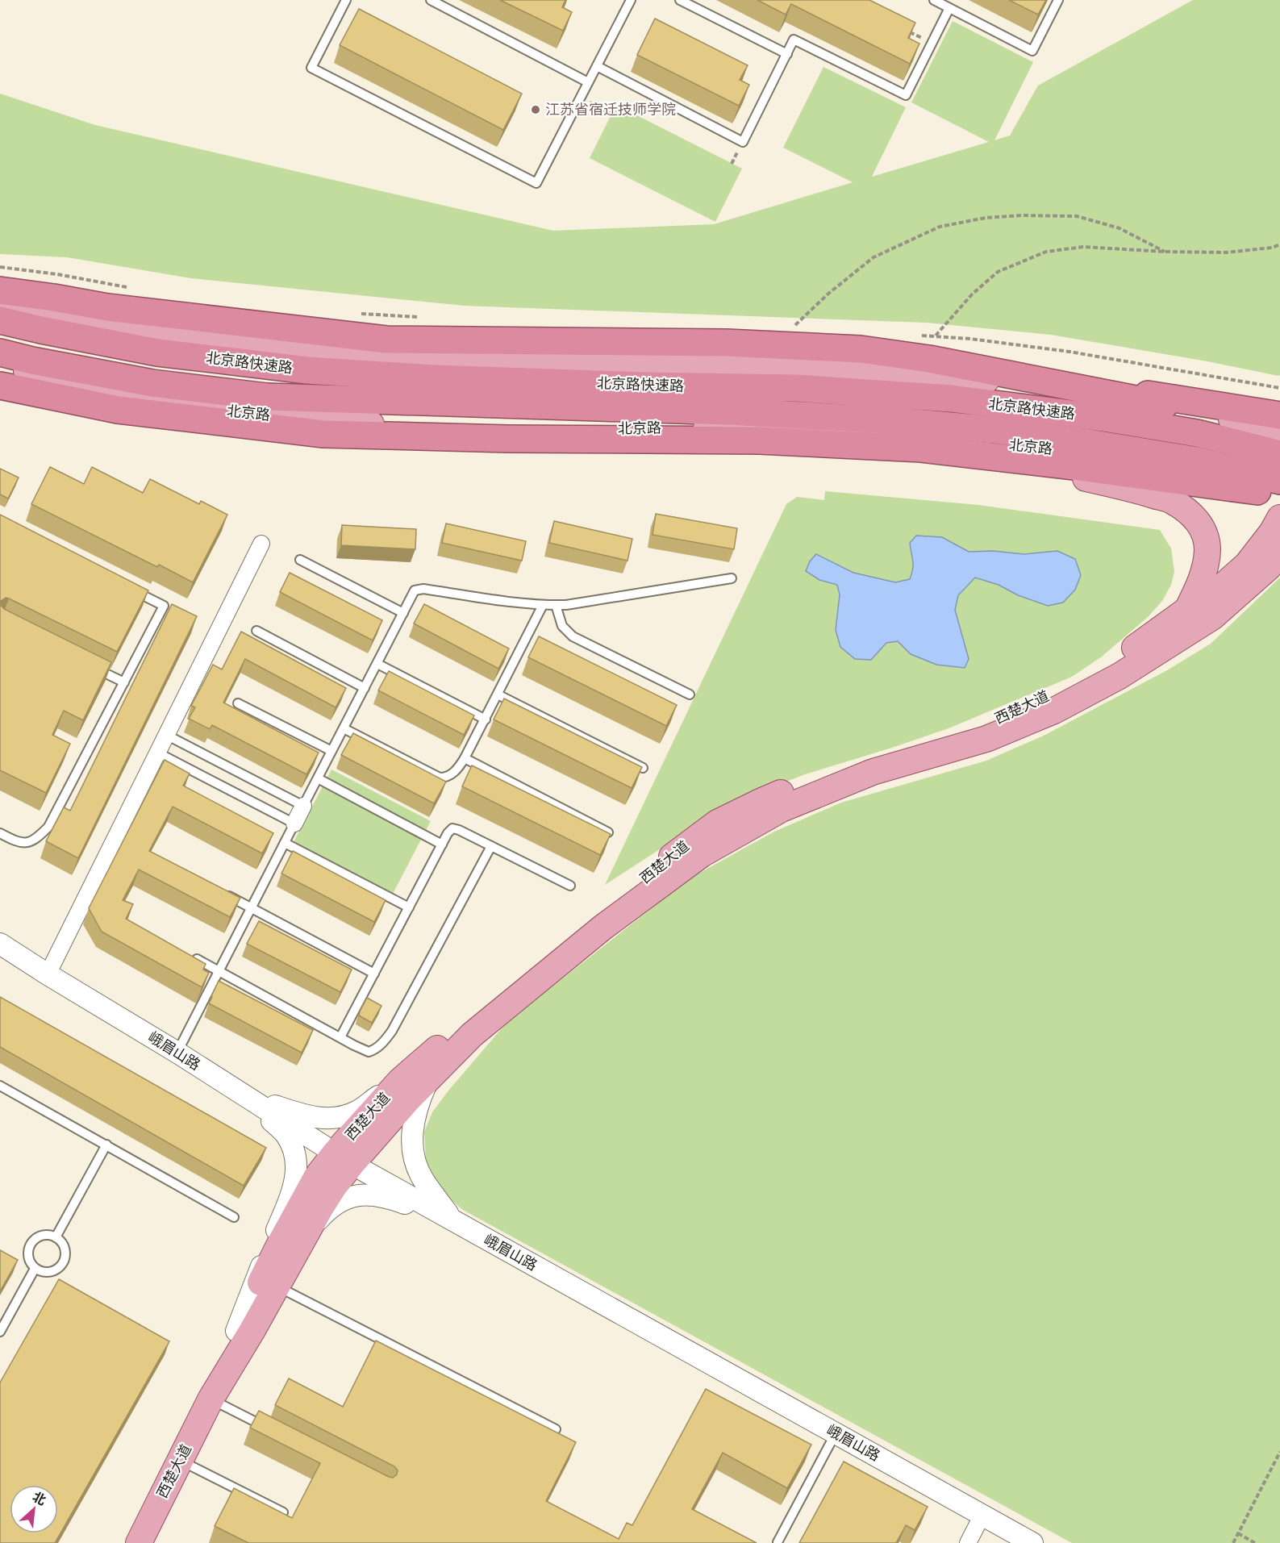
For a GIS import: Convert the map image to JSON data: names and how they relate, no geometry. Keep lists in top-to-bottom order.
{
  "streets": {
    "highway": ["北京路快速路"],
    "main road": ["北京路", "西楚大道"],
    "street": ["峨眉山路"]
  },
  "crossings": [
    ["西楚大道", "峨眉山路"]
  ],
  "places": ["江苏省宿迁技师学院"],
  "north": "top right"
}
